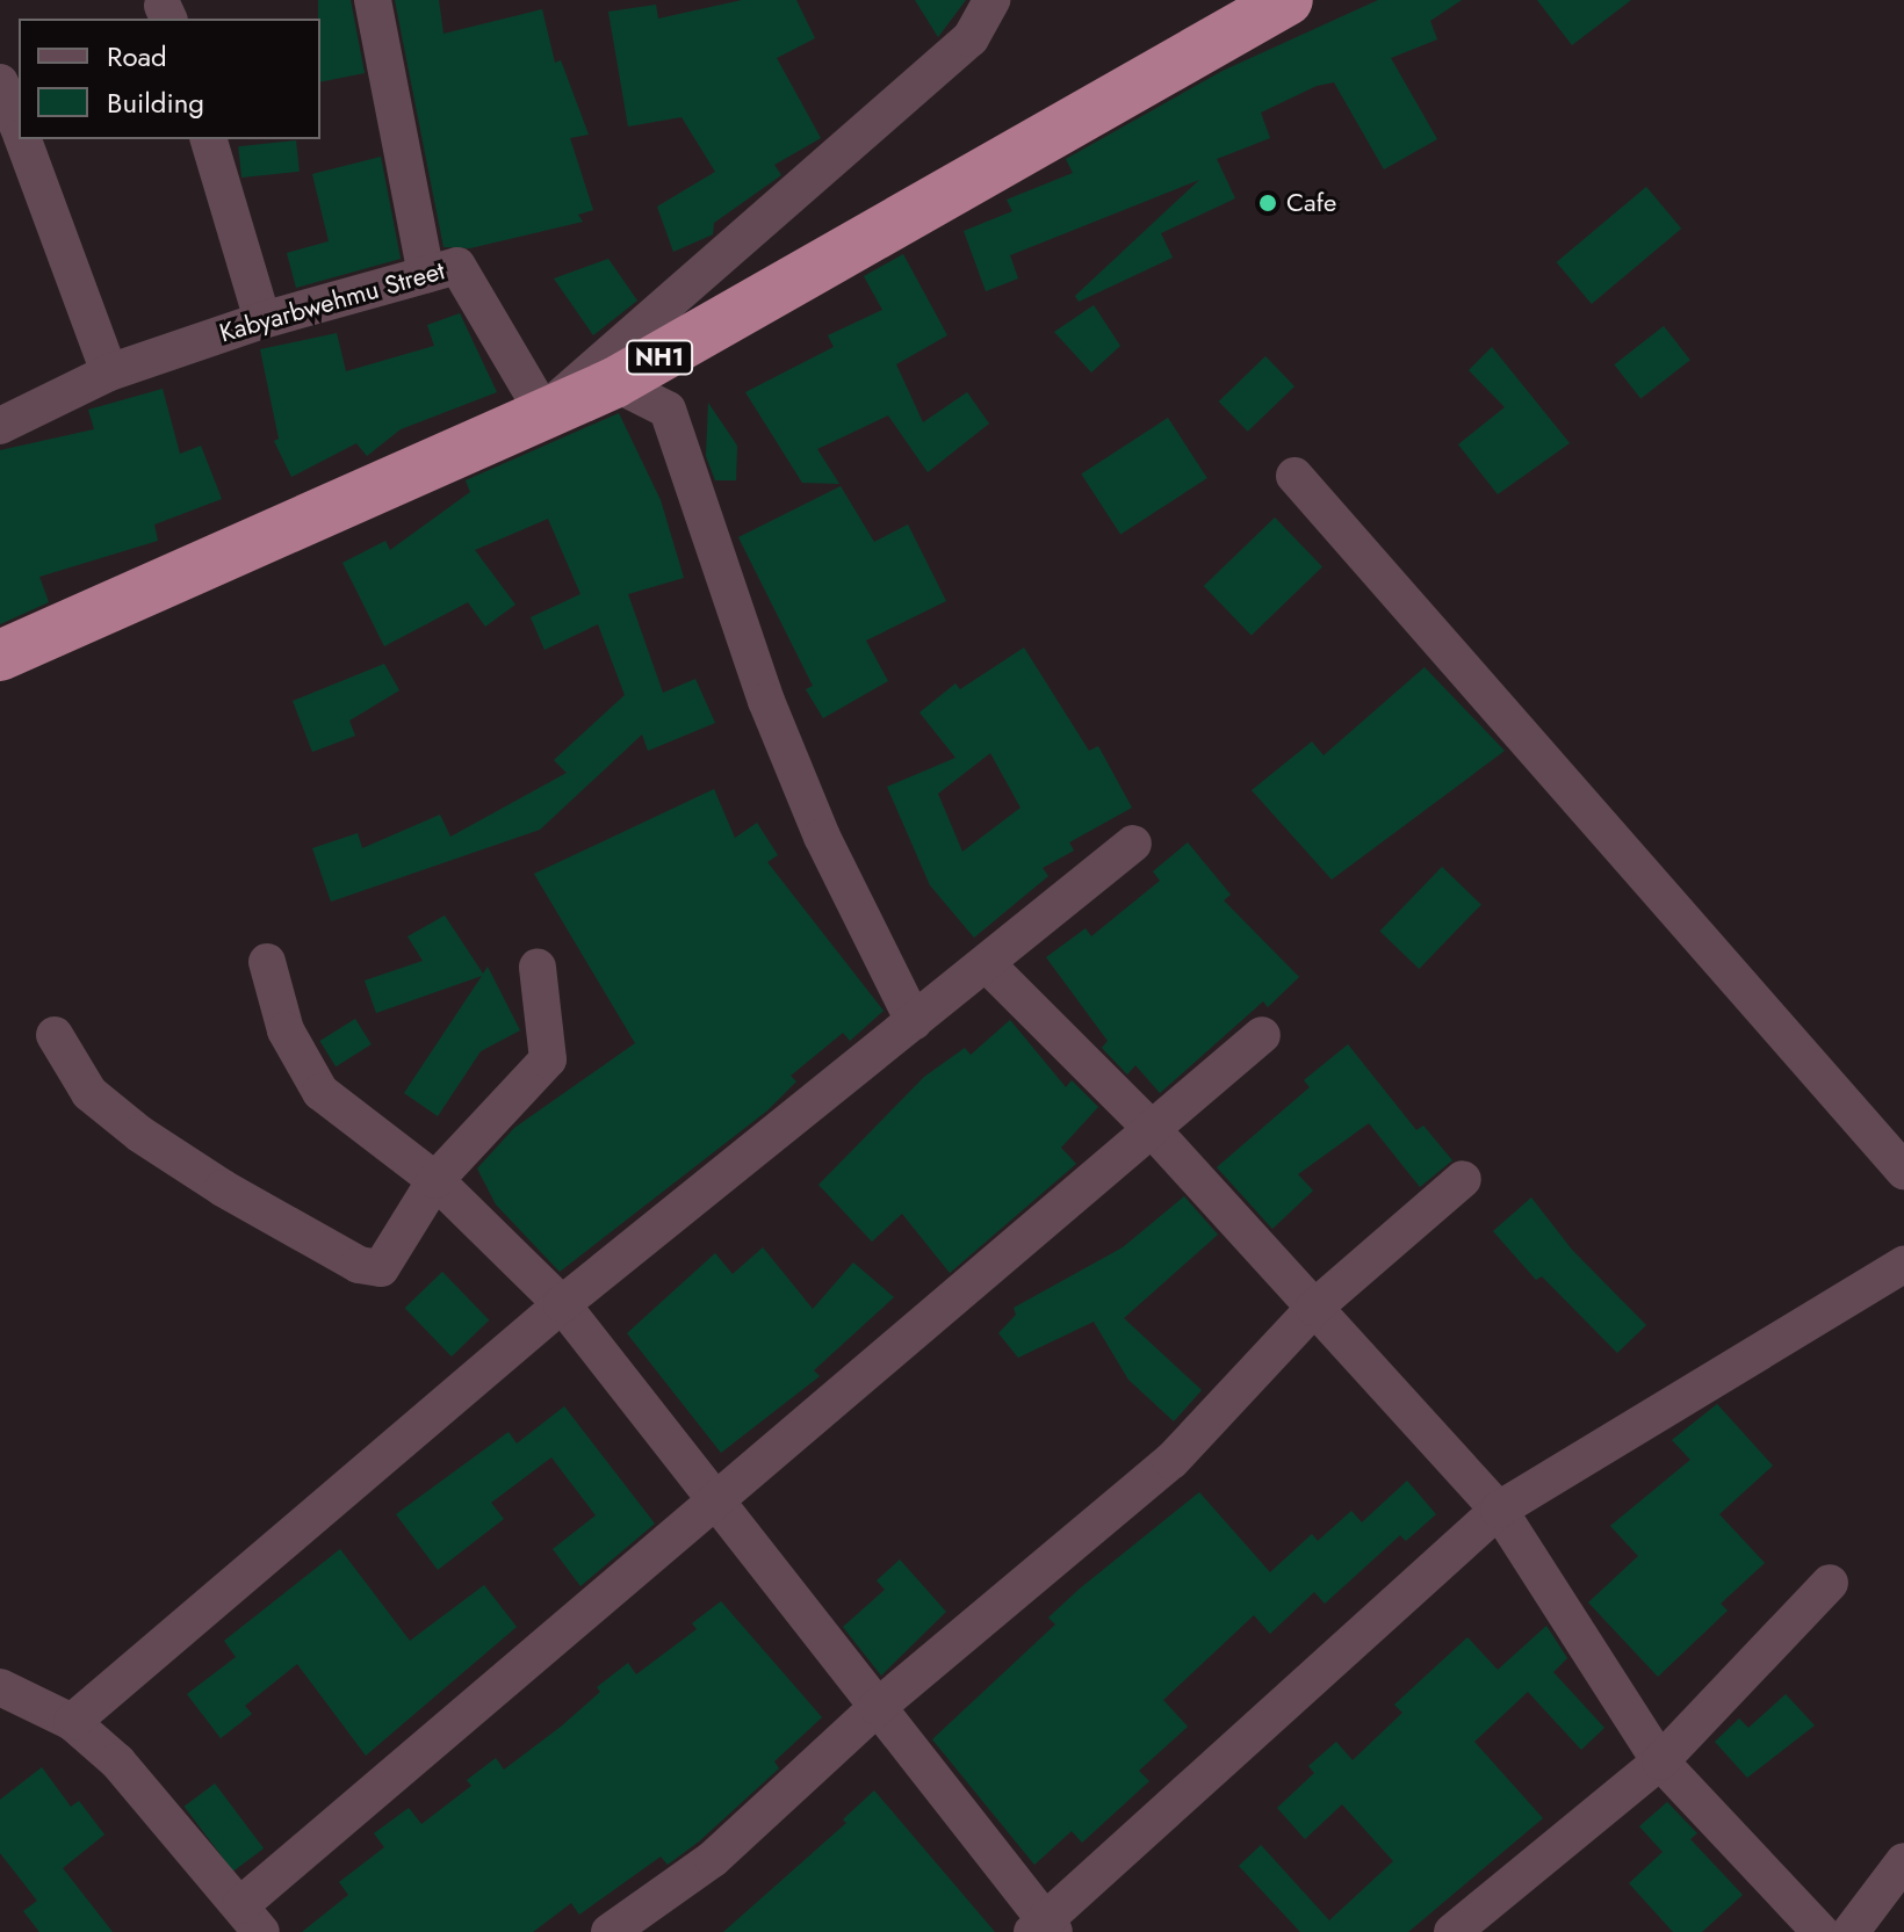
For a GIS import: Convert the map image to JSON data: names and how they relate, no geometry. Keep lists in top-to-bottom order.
{
  "streets": {
    "highway": ["NH1"],
    "street": ["Kabyarbwehmu Street"]
  },
  "crossings": [
    ["Kabyarbwehmu Street", "NH1"]
  ],
  "places": ["Cafe"],
  "legend": ["Road", "Building"]
}
